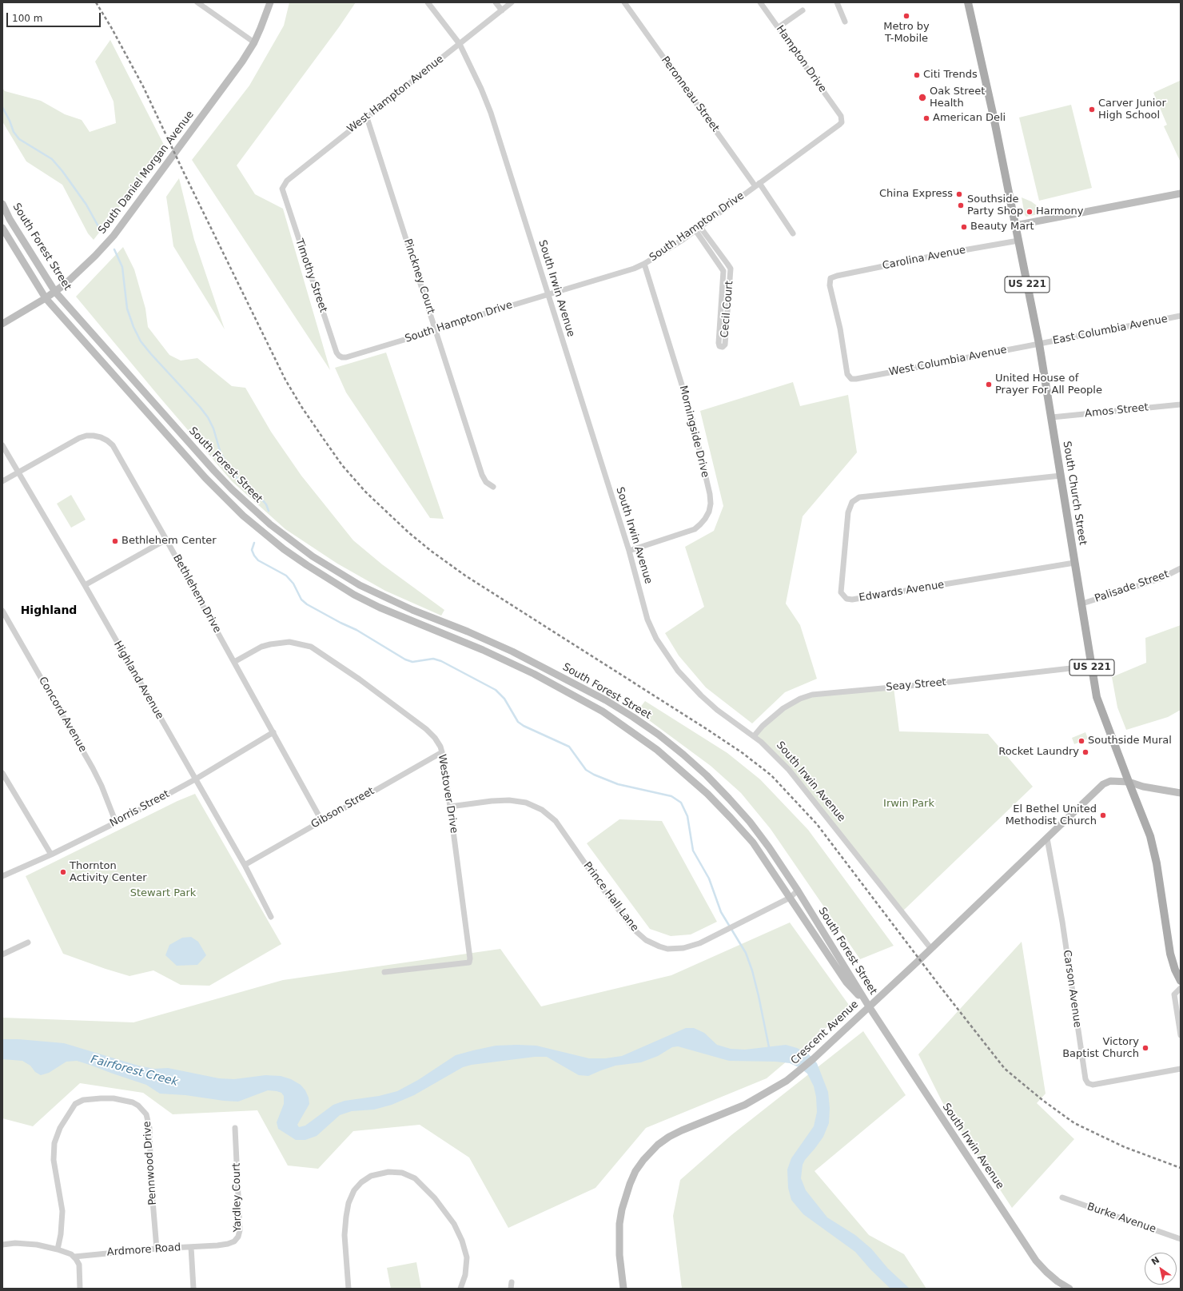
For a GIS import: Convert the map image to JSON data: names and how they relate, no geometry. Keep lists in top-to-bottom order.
{
  "streets": {
    "main road": ["US 221", "South Church Street"],
    "street": [
      "Hampton Drive",
      "West Hampton Avenue",
      "Peronneau Street",
      "South Daniel Morgan Avenue",
      "South Hampton Drive",
      "South Forest Street",
      "Carolina Avenue",
      "Timothy Street",
      "Pinckney Court",
      "South Irwin Avenue",
      "Cecil Court",
      "East Columbia Avenue",
      "West Columbia Avenue",
      "Amos Street",
      "Morningside Drive",
      "Palisade Street",
      "Edwards Avenue",
      "Bethlehem Drive",
      "Highland Avenue",
      "Seay Street",
      "Concord Avenue",
      "Westover Drive",
      "Gibson Street",
      "Norris Street",
      "Prince Hall Lane",
      "Carson Avenue",
      "Crescent Avenue",
      "Pennwood Drive",
      "Yardley Court",
      "Burke Avenue",
      "Ardmore Road"
    ]
  },
  "crossings": [
    ["Hampton Drive", "South Hampton Drive"],
    ["West Hampton Avenue", "Timothy Street"],
    ["West Hampton Avenue", "Pinckney Court"],
    ["West Hampton Avenue", "South Irwin Avenue"],
    ["Peronneau Street", "South Hampton Drive"],
    ["South Daniel Morgan Avenue", "South Forest Street"],
    ["South Hampton Drive", "Timothy Street"],
    ["South Hampton Drive", "Pinckney Court"],
    ["South Hampton Drive", "South Irwin Avenue"],
    ["South Hampton Drive", "Cecil Court"],
    ["South Hampton Drive", "Morningside Drive"],
    ["South Forest Street", "South Irwin Avenue"],
    ["South Forest Street", "Prince Hall Lane"],
    ["South Forest Street", "Crescent Avenue"],
    ["Carolina Avenue", "West Columbia Avenue"],
    ["Carolina Avenue", "South Church Street"],
    ["South Irwin Avenue", "Morningside Drive"],
    ["South Irwin Avenue", "Seay Street"],
    ["South Irwin Avenue", "Crescent Avenue"],
    ["East Columbia Avenue", "West Columbia Avenue"],
    ["East Columbia Avenue", "South Church Street"],
    ["West Columbia Avenue", "South Church Street"],
    ["Amos Street", "South Church Street"],
    ["South Church Street", "Palisade Street"],
    ["South Church Street", "Edwards Avenue"],
    ["South Church Street", "Seay Street"],
    ["South Church Street", "Crescent Avenue"],
    ["Bethlehem Drive", "Highland Avenue"],
    ["Bethlehem Drive", "Westover Drive"],
    ["Bethlehem Drive", "Gibson Street"],
    ["Bethlehem Drive", "Norris Street"],
    ["Highland Avenue", "Gibson Street"],
    ["Highland Avenue", "Norris Street"],
    ["Concord Avenue", "Norris Street"],
    ["Westover Drive", "Gibson Street"],
    ["Westover Drive", "Prince Hall Lane"],
    ["Carson Avenue", "Crescent Avenue"],
    ["Pennwood Drive", "Ardmore Road"],
    ["Yardley Court", "Ardmore Road"]
  ],
  "districts": ["Highland"],
  "water": ["Fairforest Creek"],
  "parks": ["Irwin Park", "Stewart Park"],
  "places": [
    "Metro by T-Mobile",
    "Citi Trends",
    "Oak Street Health",
    "Carver Junior High School",
    "American Deli",
    "China Express",
    "Southside Party Shop",
    "Harmony",
    "Beauty Mart",
    "United House of Prayer For All People",
    "Bethlehem Center",
    "Southside Mural",
    "Rocket Laundry",
    "El Bethel United Methodist Church",
    "Thornton Activity Center",
    "Victory Baptist Church"
  ],
  "scale_bar": "100 m",
  "north": "top left"
}
